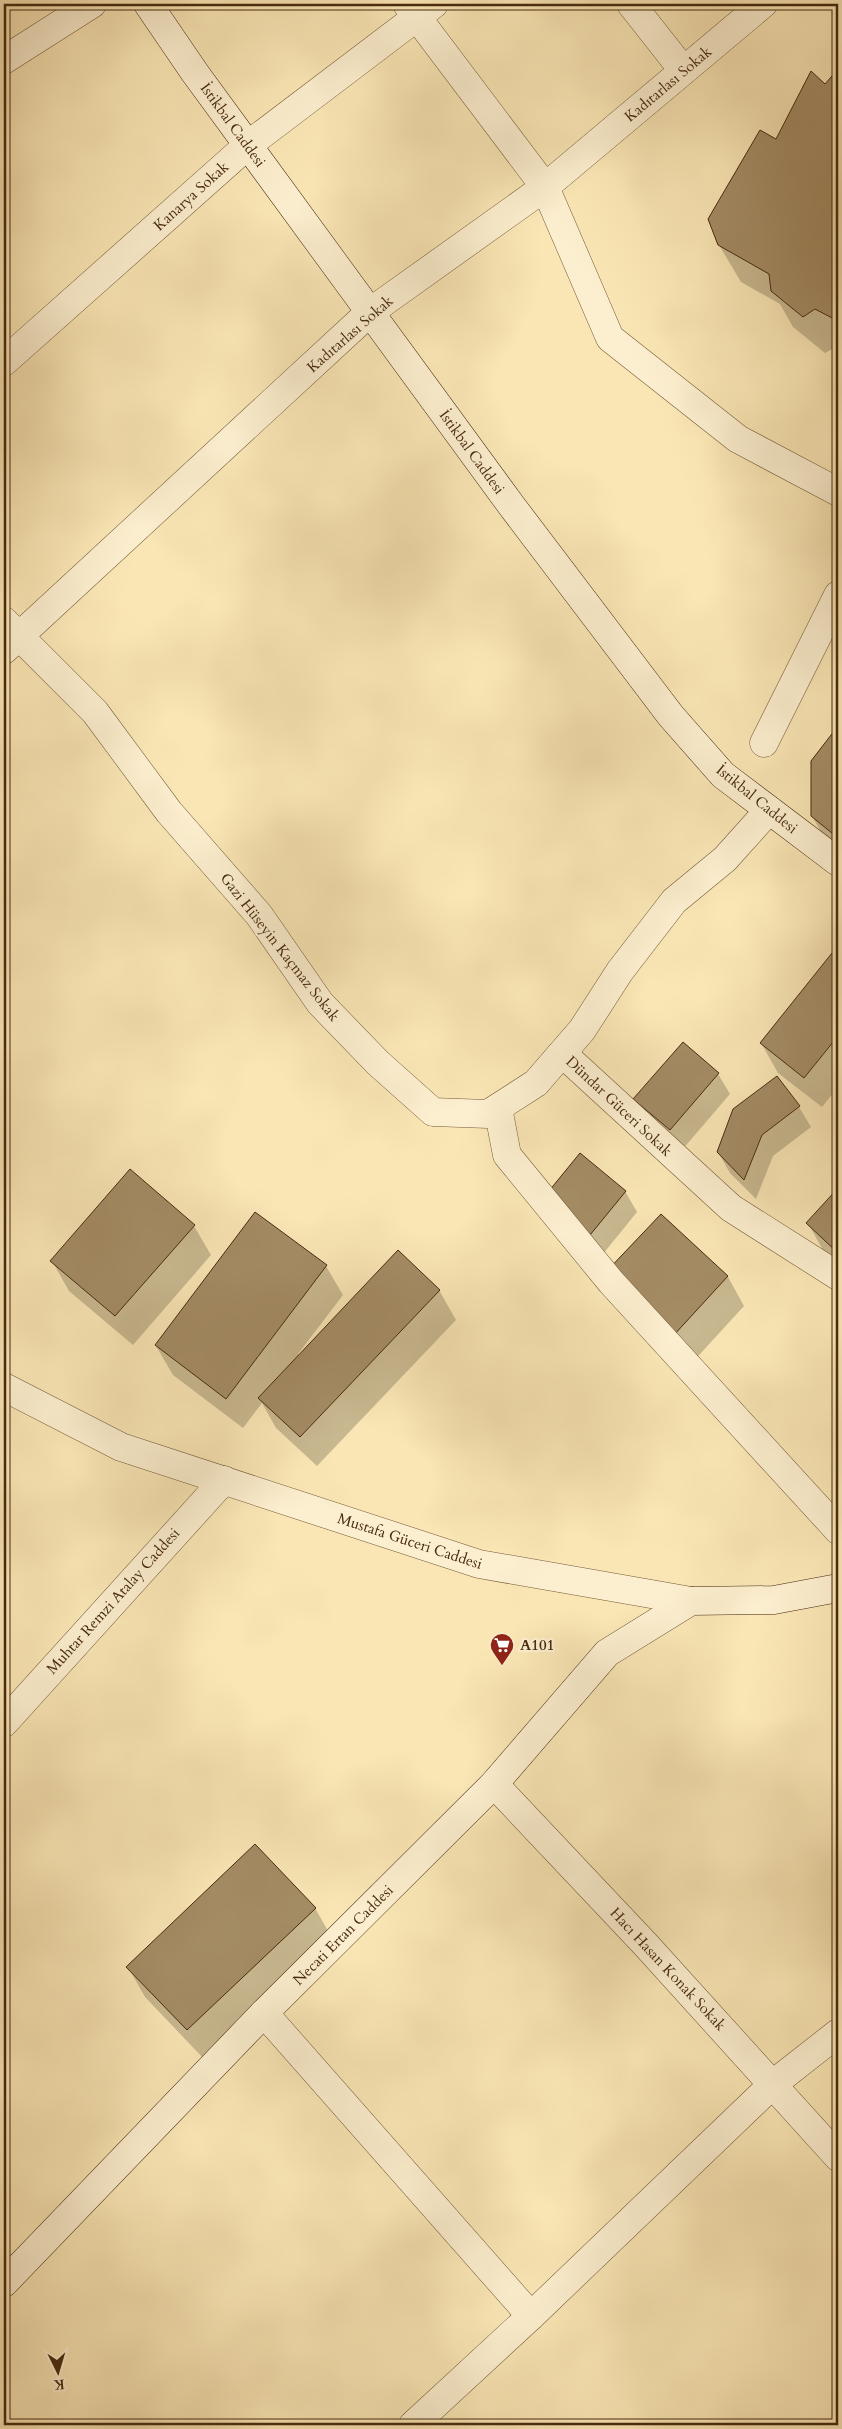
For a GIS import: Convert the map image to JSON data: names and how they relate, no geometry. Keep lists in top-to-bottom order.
{
  "streets": {
    "street": [
      "Kadıtarlası Sokak",
      "İstikbal Caddesi",
      "Kanarya Sokak",
      "Gazi Hüseyin Kaçmaz Sokak",
      "Dündar Güceri Sokak",
      "Mustafa Güceri Caddesi",
      "Muhtar Remzi Atalay Caddesi",
      "Necati Ertan Caddesi",
      "Hacı Hasan Konak Sokak"
    ]
  },
  "crossings": [
    ["Kadıtarlası Sokak", "İstikbal Caddesi"],
    ["Kadıtarlası Sokak", "Gazi Hüseyin Kaçmaz Sokak"],
    ["İstikbal Caddesi", "Kanarya Sokak"],
    ["İstikbal Caddesi", "Dündar Güceri Sokak"],
    ["Gazi Hüseyin Kaçmaz Sokak", "Dündar Güceri Sokak"],
    ["Mustafa Güceri Caddesi", "Muhtar Remzi Atalay Caddesi"],
    ["Mustafa Güceri Caddesi", "Necati Ertan Caddesi"],
    ["Necati Ertan Caddesi", "Hacı Hasan Konak Sokak"]
  ],
  "places": {
    "supermarket": ["A101"]
  },
  "north": "bottom"
}
